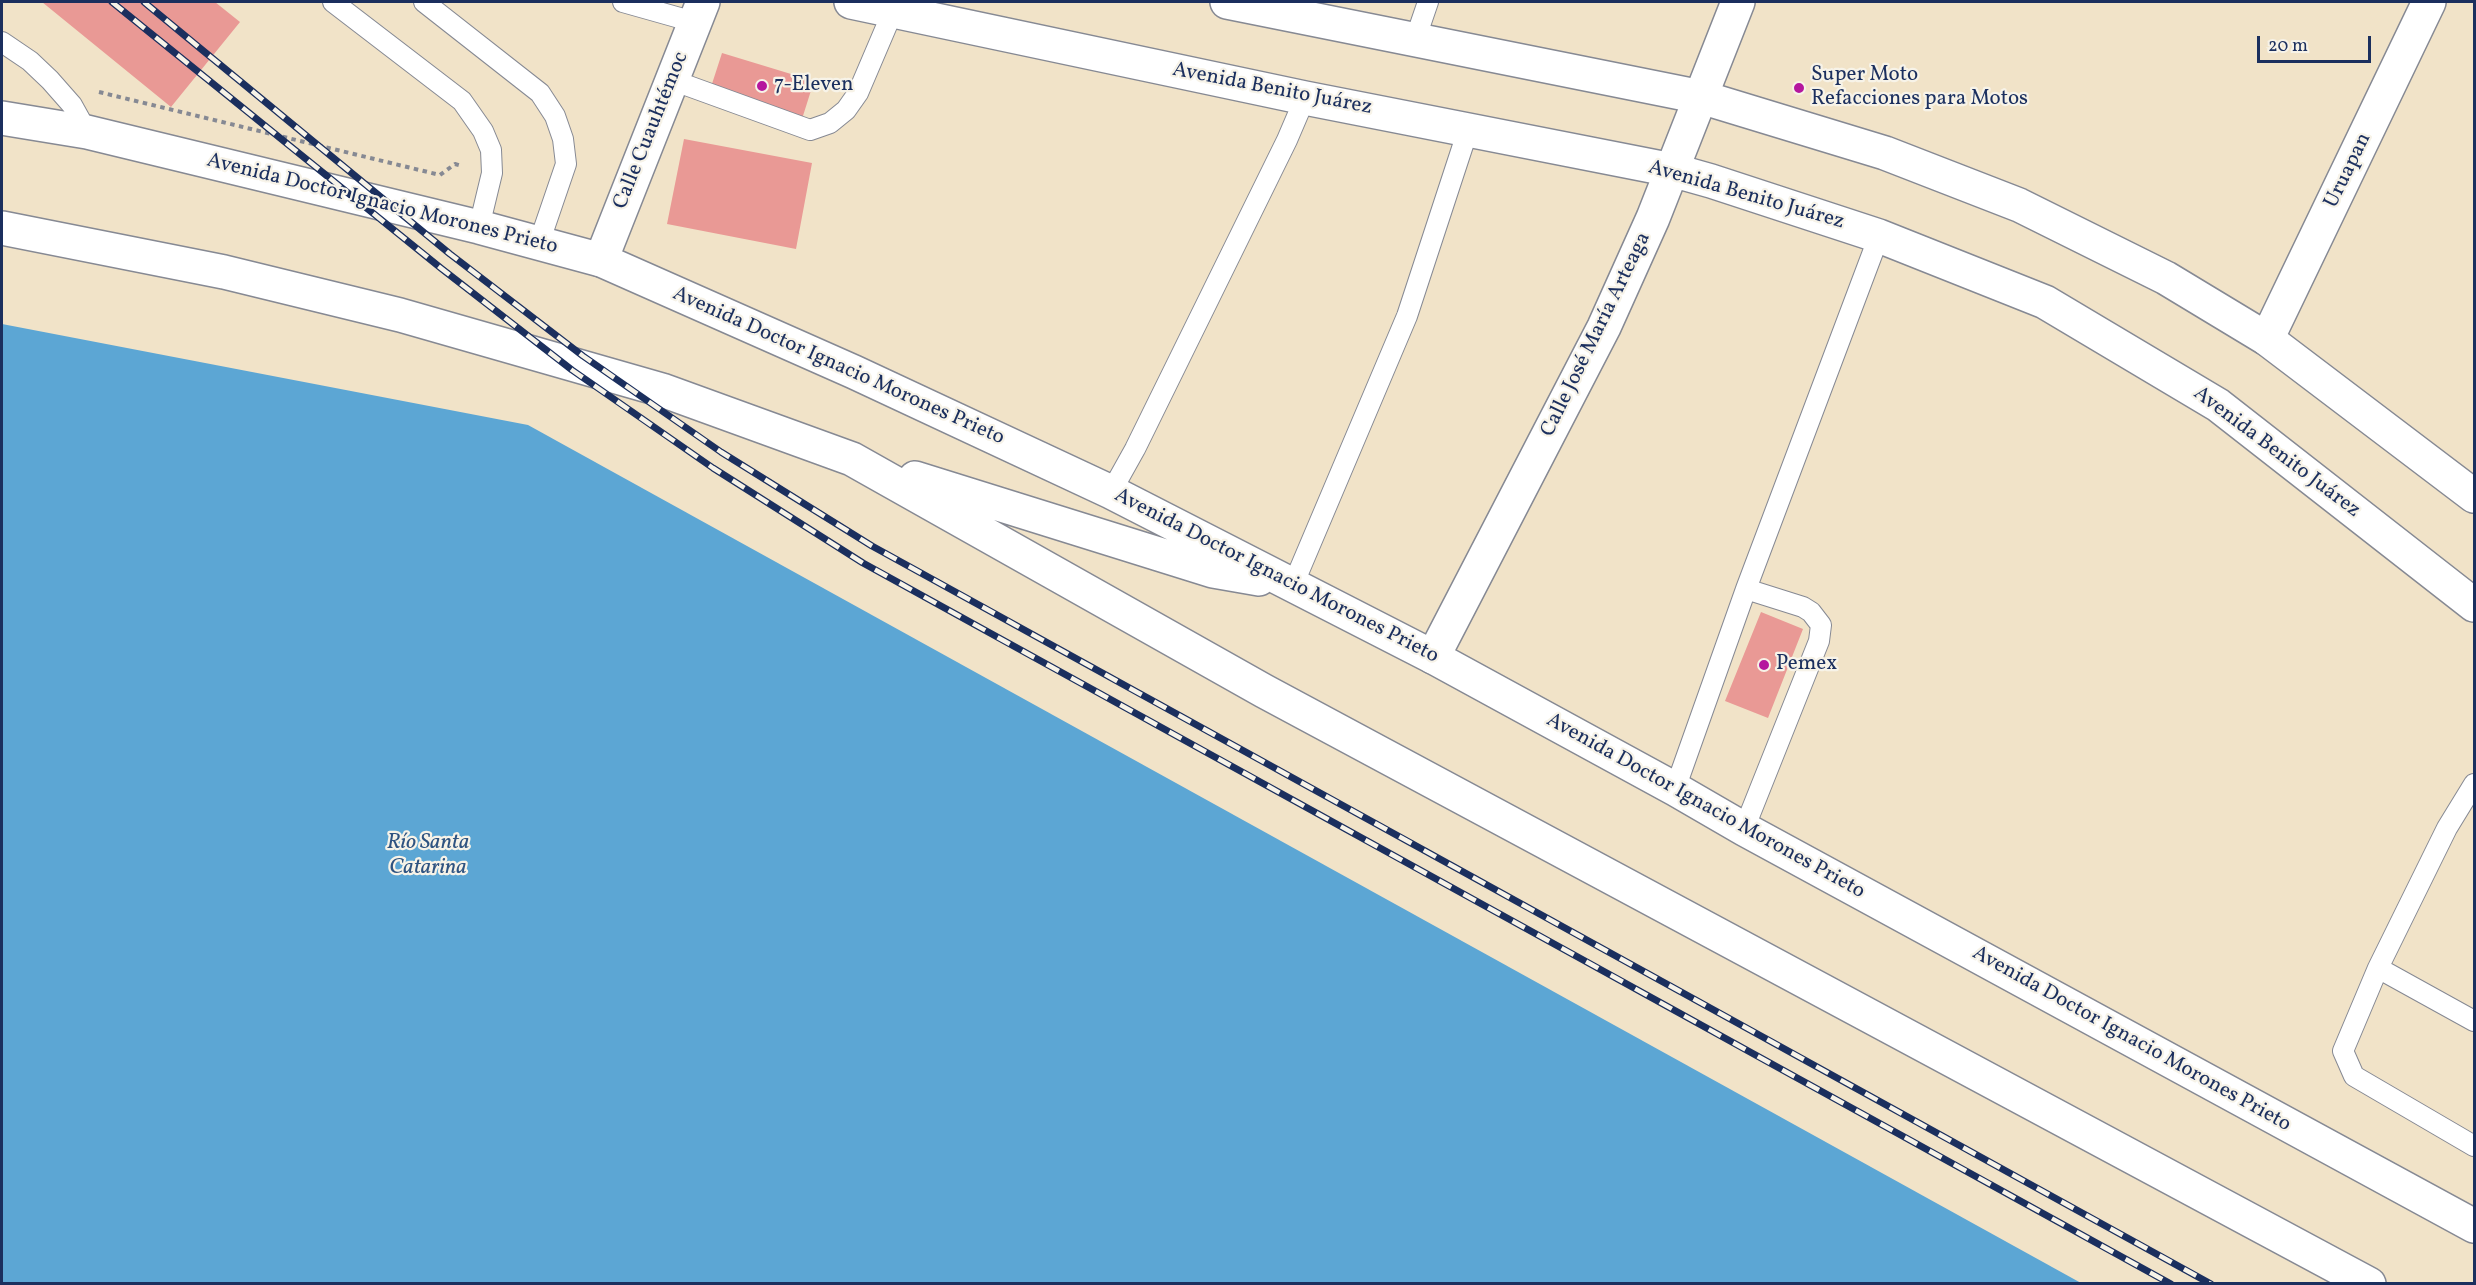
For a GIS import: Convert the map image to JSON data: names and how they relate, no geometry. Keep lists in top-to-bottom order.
{
  "streets": {
    "main road": [
      "Avenida Benito Juárez",
      "Calle Cuauhtémoc",
      "Uruapan",
      "Avenida Doctor Ignacio Morones Prieto",
      "Calle José María Arteaga"
    ]
  },
  "crossings": [
    ["Avenida Benito Juárez", "Calle José María Arteaga"],
    ["Calle Cuauhtémoc", "Avenida Doctor Ignacio Morones Prieto"],
    ["Avenida Doctor Ignacio Morones Prieto", "Calle José María Arteaga"]
  ],
  "water": ["Río Santa Catarina"],
  "places": ["7-Eleven", "Super Moto Refacciones para Motos", "Pemex"],
  "scale_bar": "20 m"
}
